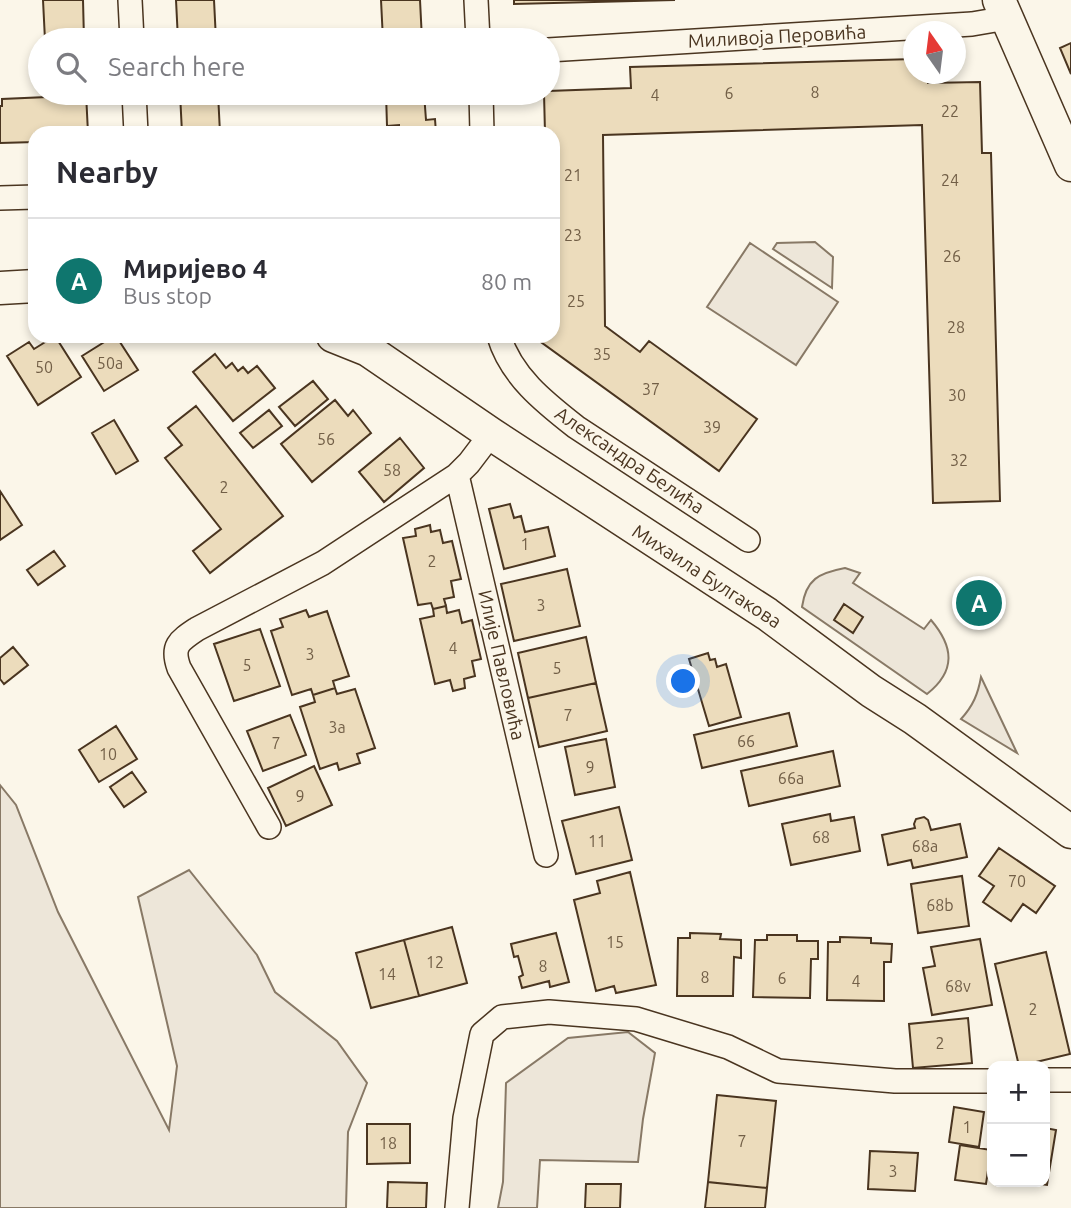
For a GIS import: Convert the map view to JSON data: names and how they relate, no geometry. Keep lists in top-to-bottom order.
{
  "streets": {
    "street": [
      "Миливоја Перовића",
      "Александра Белића",
      "Михаила Булгакова",
      "Илије Павловића"
    ]
  },
  "house_numbers": [
    "8",
    "6",
    "4",
    "22",
    "21",
    "24",
    "23",
    "26",
    "25",
    "28",
    "35",
    "50a",
    "50",
    "37",
    "30",
    "39",
    "56",
    "32",
    "58",
    "2",
    "1",
    "2",
    "3",
    "4",
    "3",
    "5",
    "5",
    "7",
    "3a",
    "66",
    "7",
    "10",
    "9",
    "66a",
    "9",
    "68",
    "11",
    "68a",
    "70",
    "68b",
    "15",
    "12",
    "8",
    "14",
    "8",
    "6",
    "4",
    "68v",
    "2",
    "2",
    "1",
    "7",
    "18",
    "3"
  ],
  "north": "top",
  "page": {
    "search": "Search here",
    "heading": "Nearby",
    "list": [
      {
        "mark": "A",
        "name": "Миријево 4",
        "note": "Bus stop",
        "value": "80 m"
      }
    ],
    "pins": "A",
    "map_buttons": ["+", "−"]
  }
}
